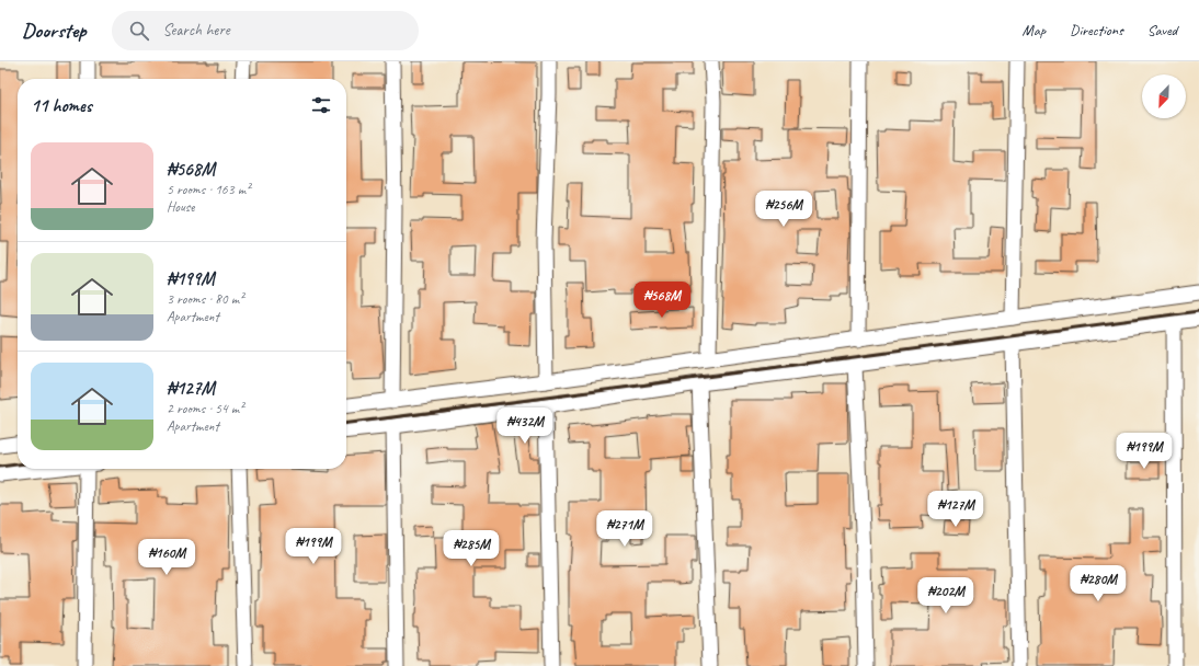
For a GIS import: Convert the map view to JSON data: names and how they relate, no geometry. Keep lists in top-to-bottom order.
{
  "north": "bottom left",
  "page": {
    "header": "Doorstep",
    "search": "Search here",
    "nav": ["Map", "Directions", "Saved"],
    "heading": "11 homes",
    "list": [
      {
        "name": "₦568M",
        "note": "5 rooms · 163 m² · House"
      },
      {
        "name": "₦199M",
        "note": "3 rooms · 80 m² · Apartment"
      },
      {
        "name": "₦127M",
        "note": "2 rooms · 54 m² · Apartment"
      }
    ],
    "price": [
      "₦256M",
      "₦568M",
      "₦432M",
      "₦199M",
      "₦127M",
      "₦271M",
      "₦199M",
      "₦285M",
      "₦160M",
      "₦280M",
      "₦202M"
    ]
  }
}
